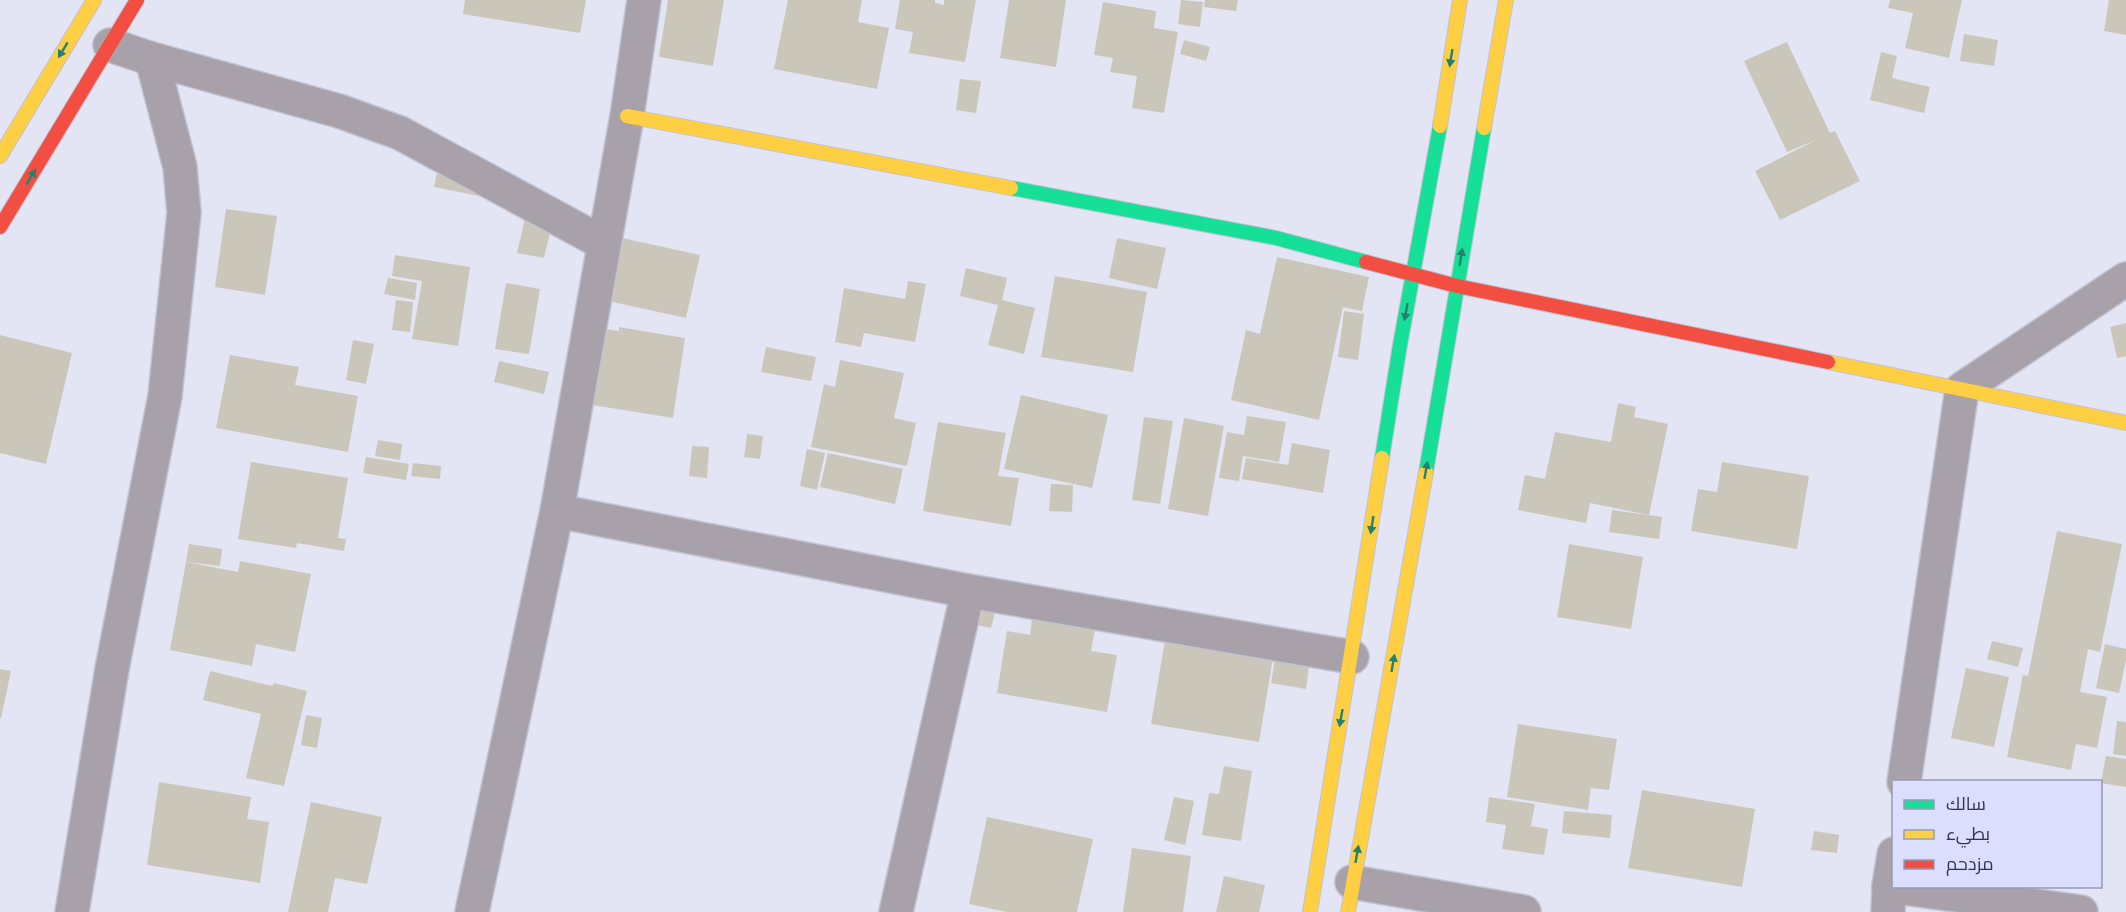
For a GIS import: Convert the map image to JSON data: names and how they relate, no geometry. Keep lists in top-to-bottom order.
{
  "legend": ["سالك", "بطيء", "مزدحم"]
}
